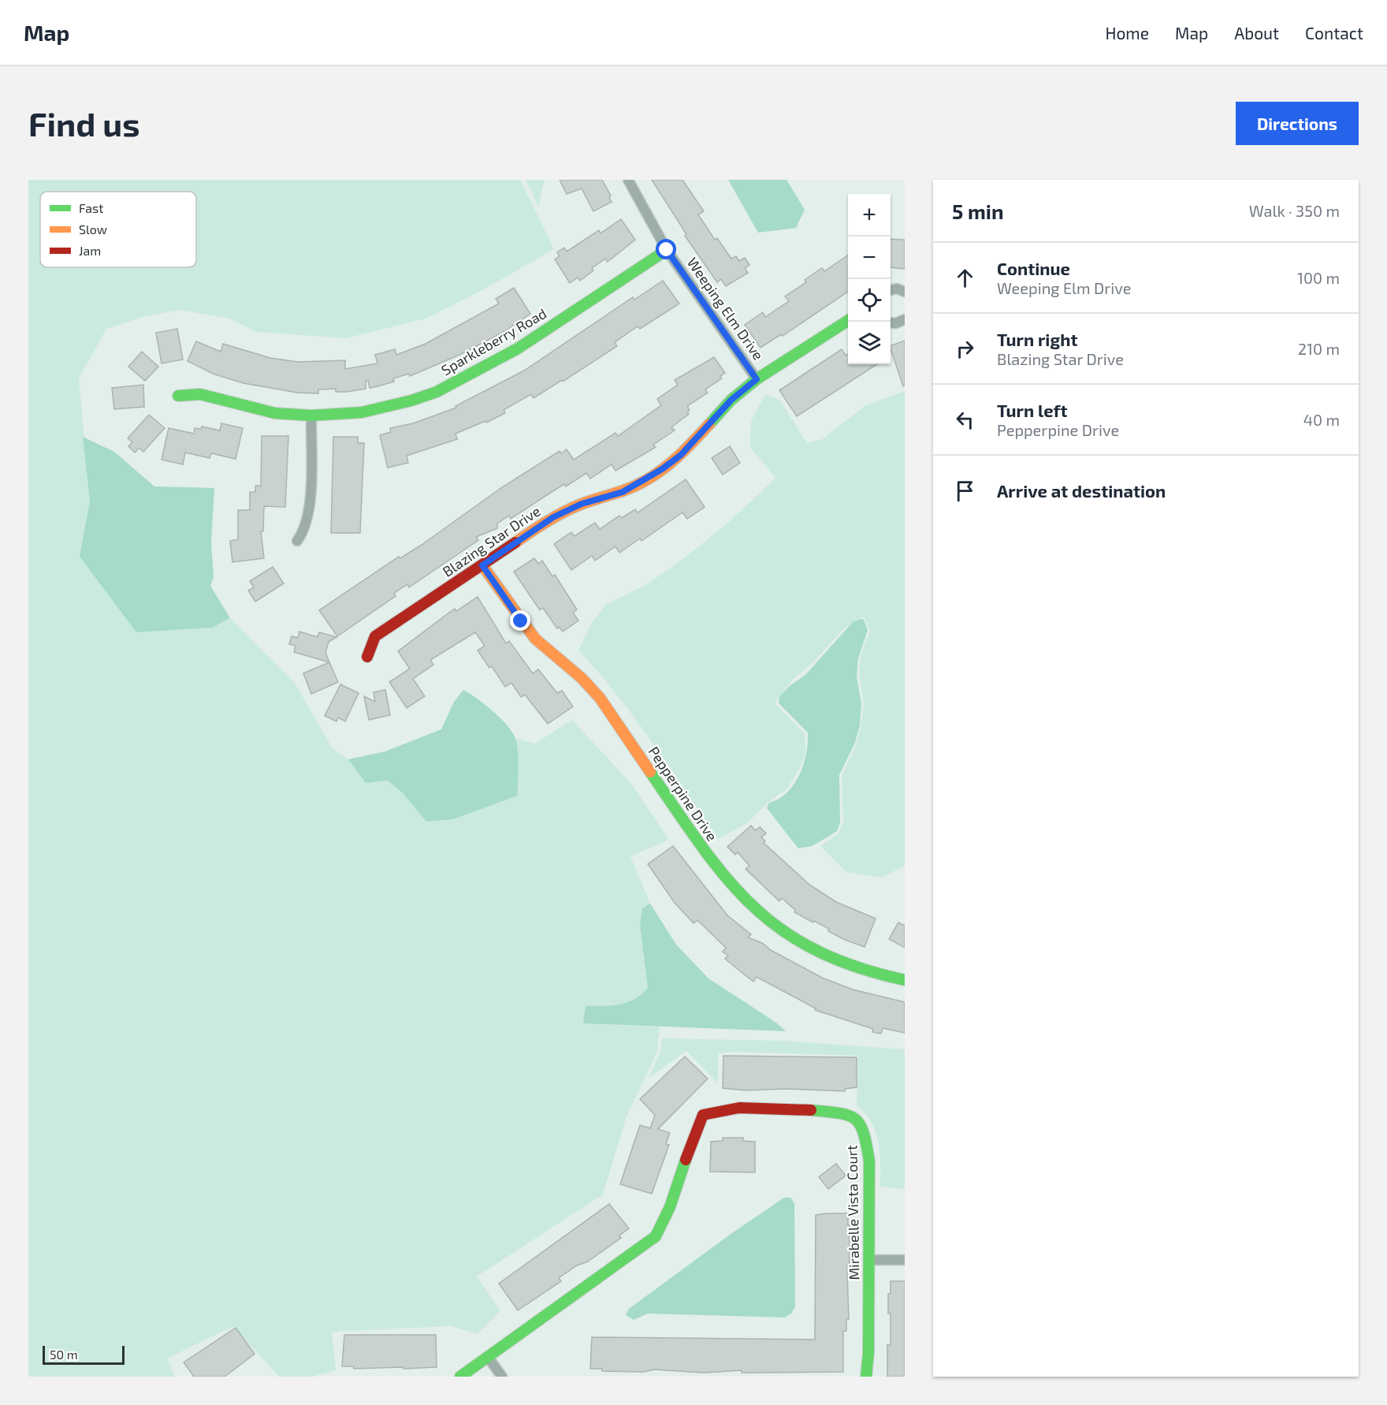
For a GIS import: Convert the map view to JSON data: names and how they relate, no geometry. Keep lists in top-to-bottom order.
{
  "streets": {
    "street": [
      "Weeping Elm Drive",
      "Sparkleberry Road",
      "Blazing Star Drive",
      "Pepperpine Drive",
      "Mirabelle Vista Court"
    ]
  },
  "crossings": [
    ["Weeping Elm Drive", "Sparkleberry Road"],
    ["Weeping Elm Drive", "Blazing Star Drive"],
    ["Blazing Star Drive", "Pepperpine Drive"]
  ],
  "legend": ["Fast", "Slow", "Jam"],
  "scale_bar": "50 m",
  "page": {
    "header": "Map",
    "nav": [
      "Home",
      "Map",
      "About",
      "Contact"
    ],
    "buttons": "Directions",
    "title": "Find us",
    "heading": ["5 min", "Walk · 350 m"],
    "map_buttons": ["+", "−"],
    "list": [
      ["Continue", "Weeping Elm Drive", "100 m"],
      ["Turn right", "Blazing Star Drive", "210 m"],
      ["Turn left", "Pepperpine Drive", "40 m"],
      "Arrive at destination"
    ],
    "scale": "50 m"
  }
}
